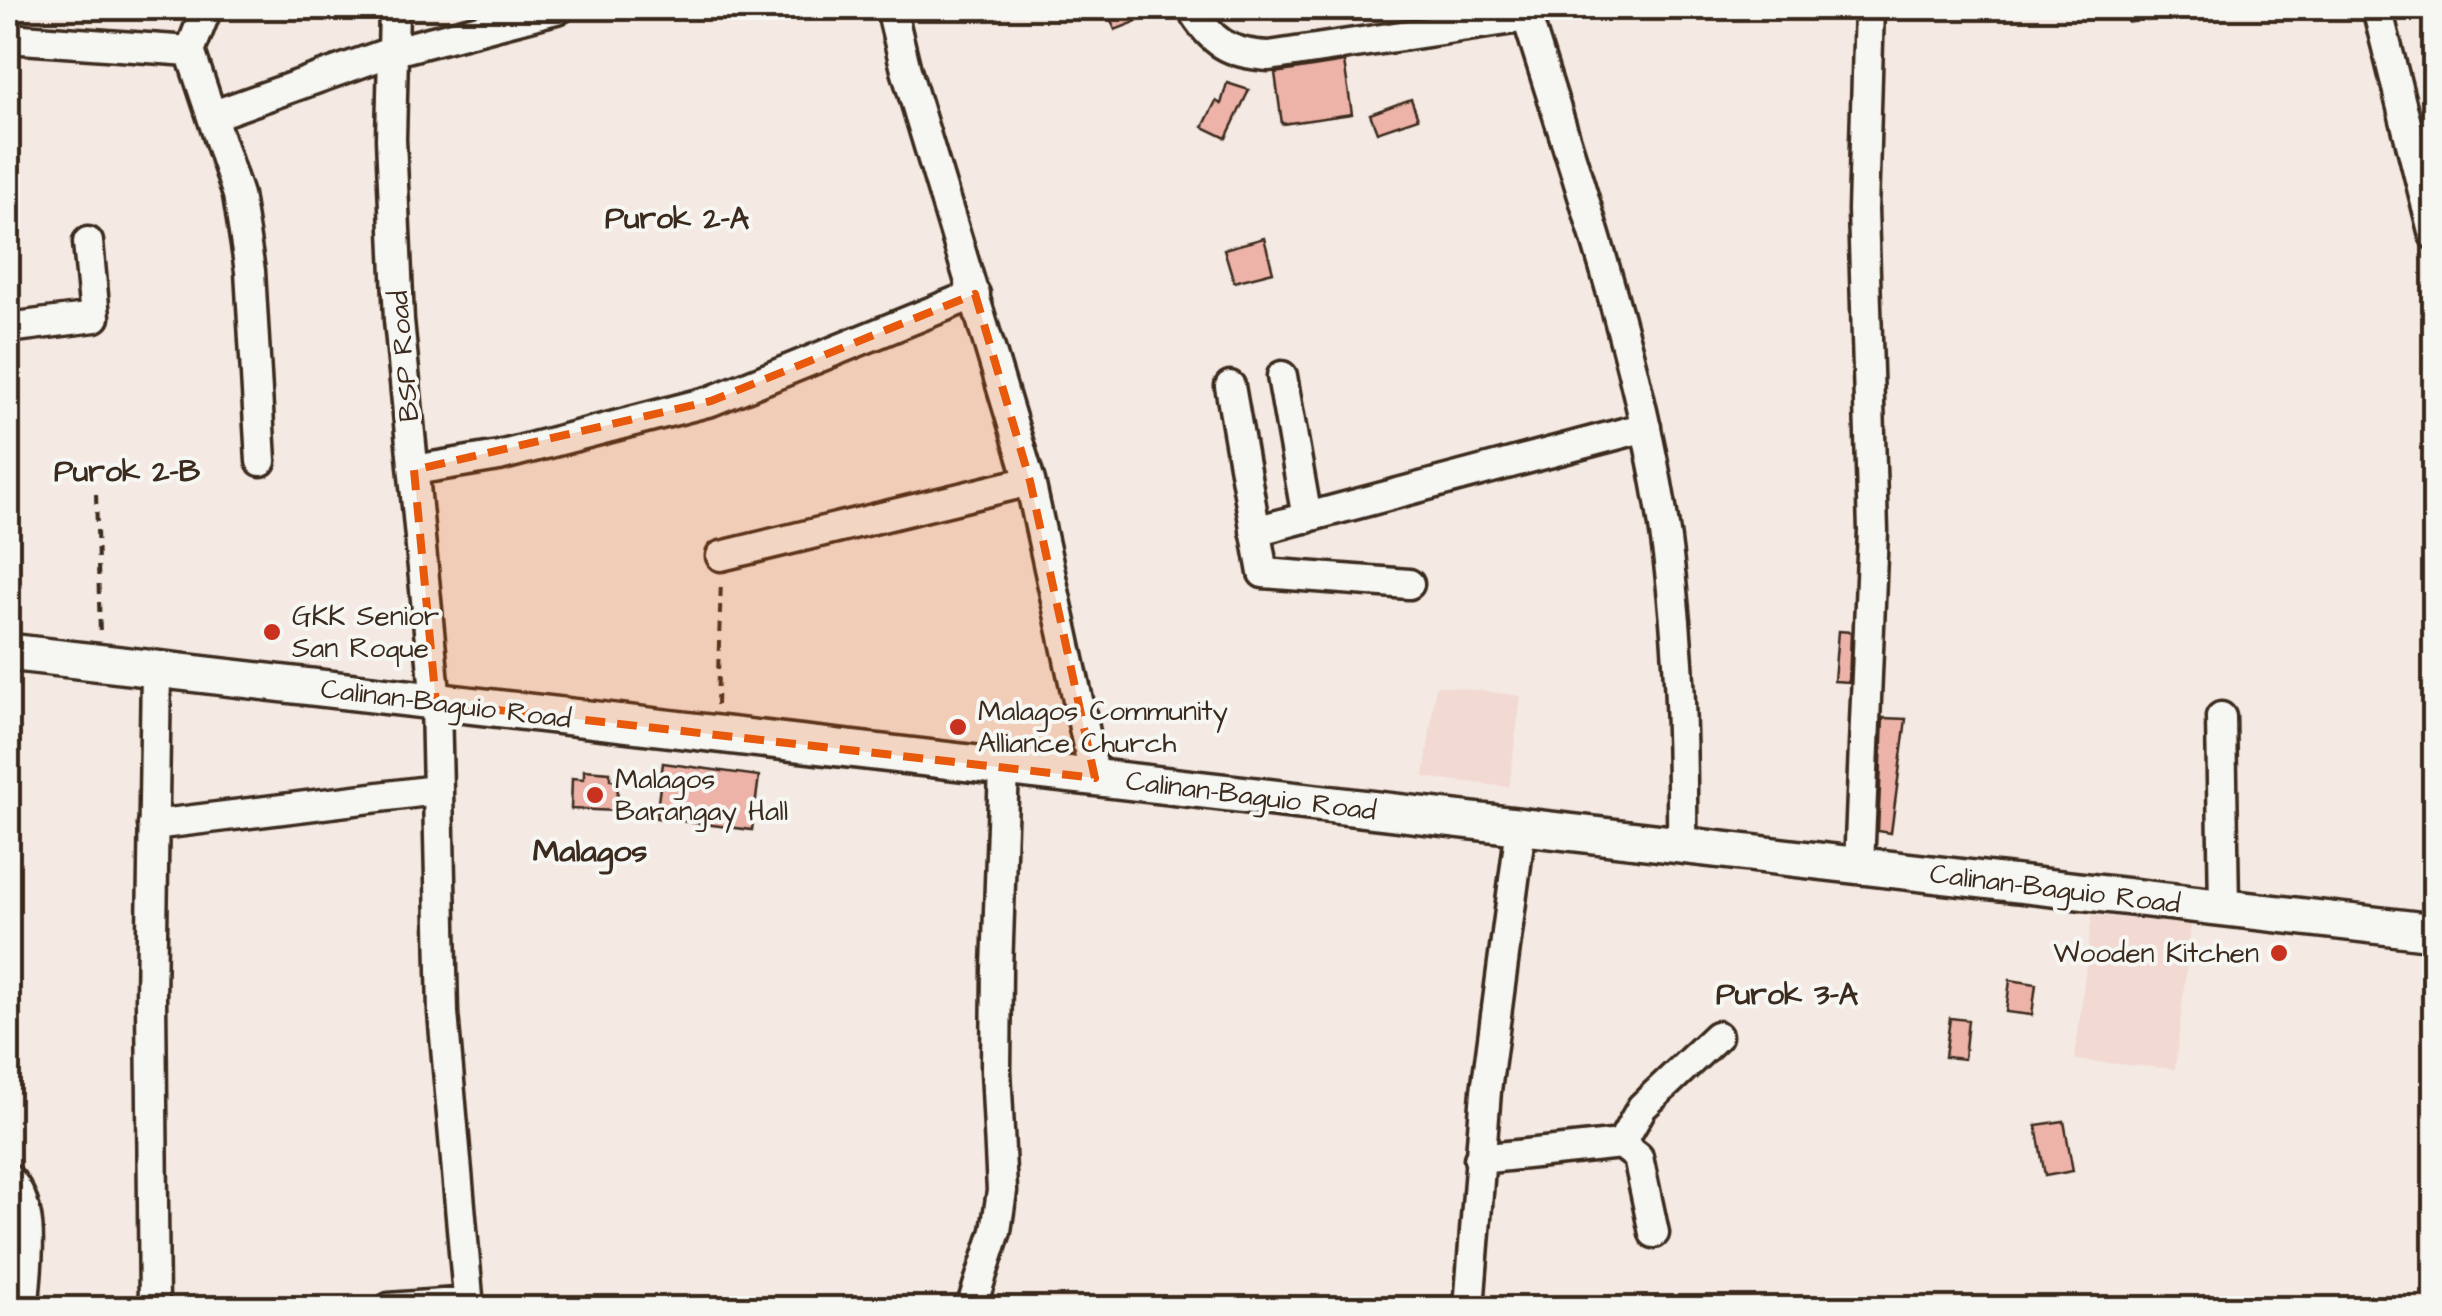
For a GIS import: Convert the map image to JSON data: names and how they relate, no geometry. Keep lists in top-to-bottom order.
{
  "streets": {
    "main road": ["Calinan-Baguio Road"],
    "street": ["BSP Road"]
  },
  "crossings": [
    ["BSP Road", "Calinan-Baguio Road"]
  ],
  "districts": [
    "Purok 2-A",
    "Purok 2-B",
    "Malagos",
    "Purok 3-A"
  ],
  "places": [
    "GKK Senior San Roque",
    "Malagos Community Alliance Church",
    "Malagos Barangay Hall",
    "Wooden Kitchen"
  ]
}
